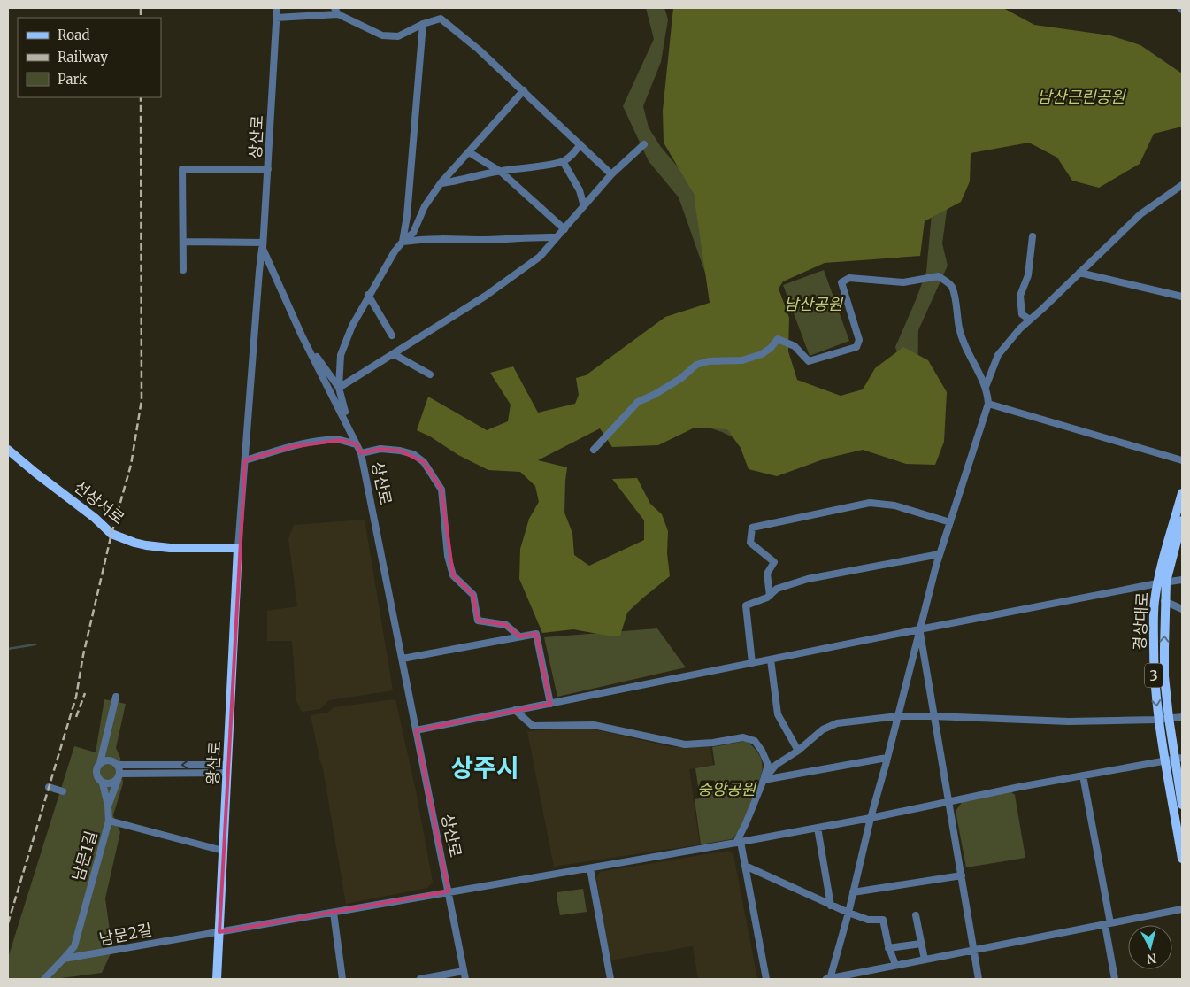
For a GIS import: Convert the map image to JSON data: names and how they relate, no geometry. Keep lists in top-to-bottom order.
{
  "streets": {
    "main road": [
      "선상서로",
      "경상대로",
      "3",
      "왕산로"
    ],
    "street": ["상산로", "남문1길", "남문2길"]
  },
  "crossings": [
    ["상산로", "남문2길"],
    ["선상서로", "왕산로"],
    ["경상대로", "남문2길"],
    ["왕산로", "남문1길"],
    ["왕산로", "남문2길"],
    ["남문1길", "남문2길"]
  ],
  "districts": ["상주시"],
  "parks": ["남산근린공원", "남산공원", "중앙공원"],
  "legend": ["Road", "Railway", "Park"],
  "north": "bottom"
}
